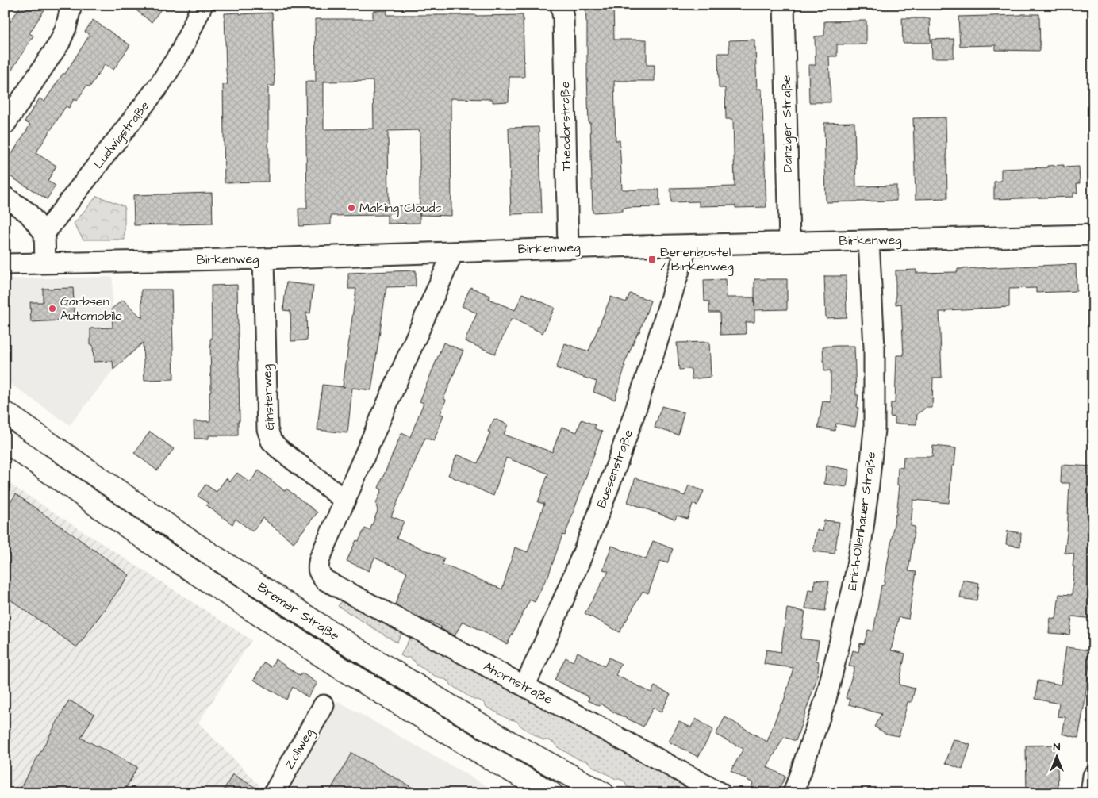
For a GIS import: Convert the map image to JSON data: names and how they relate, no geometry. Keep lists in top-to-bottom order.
{
  "streets": {
    "main road": ["Bremer Straße"],
    "street": [
      "Danziger Straße",
      "Theodorstraße",
      "Ludwigstraße",
      "Birkenweg",
      "Ginsterweg",
      "Bussenstraße",
      "Erich-Ollenhauer-Straße",
      "Ahornstraße",
      "Zollweg"
    ]
  },
  "crossings": [
    ["Danziger Straße", "Birkenweg"],
    ["Theodorstraße", "Birkenweg"],
    ["Birkenweg", "Ginsterweg"],
    ["Birkenweg", "Bussenstraße"],
    ["Birkenweg", "Erich-Ollenhauer-Straße"],
    ["Ginsterweg", "Ahornstraße"],
    ["Bussenstraße", "Ahornstraße"]
  ],
  "places": {
    "other": ["Making Clouds", "Garbsen Automobile"],
    "transit": ["Berenbostel / Birkenweg"]
  },
  "north": "top"
}
